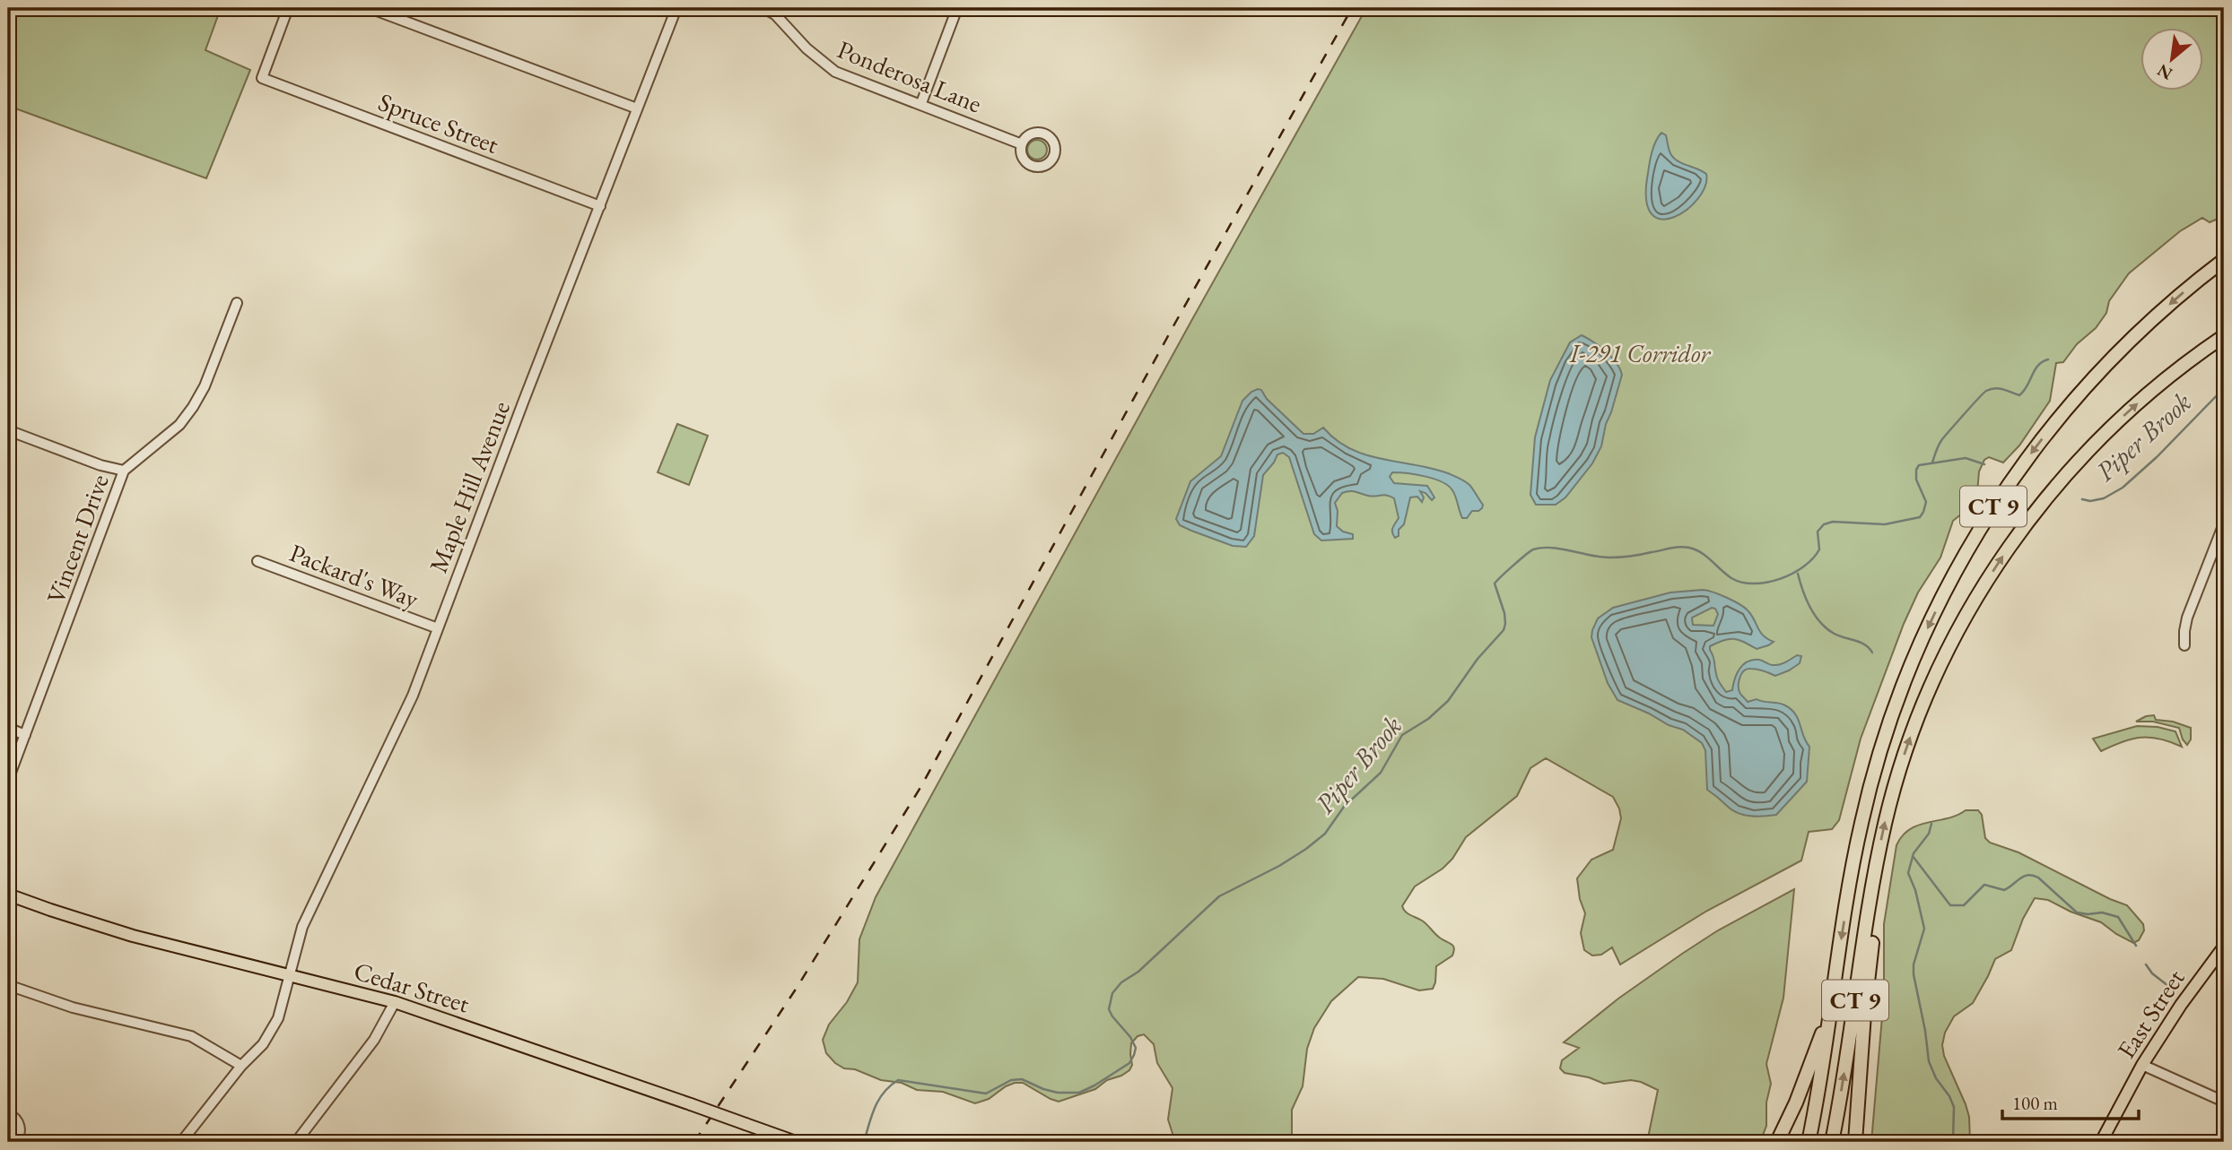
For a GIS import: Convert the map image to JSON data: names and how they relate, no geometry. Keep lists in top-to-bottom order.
{
  "streets": {
    "highway": ["CT 9"],
    "main road": ["Cedar Street", "East Street"],
    "street": [
      "Ponderosa Lane",
      "Spruce Street",
      "Maple Hill Avenue",
      "Vincent Drive",
      "Packard's Way"
    ]
  },
  "crossings": [
    ["Spruce Street", "Maple Hill Avenue"],
    ["Maple Hill Avenue", "Packard's Way"],
    ["Maple Hill Avenue", "Cedar Street"]
  ],
  "water": ["Piper Brook"],
  "parks": ["I-291 Corridor"],
  "scale_bar": "100 m",
  "north": "bottom left"
}
